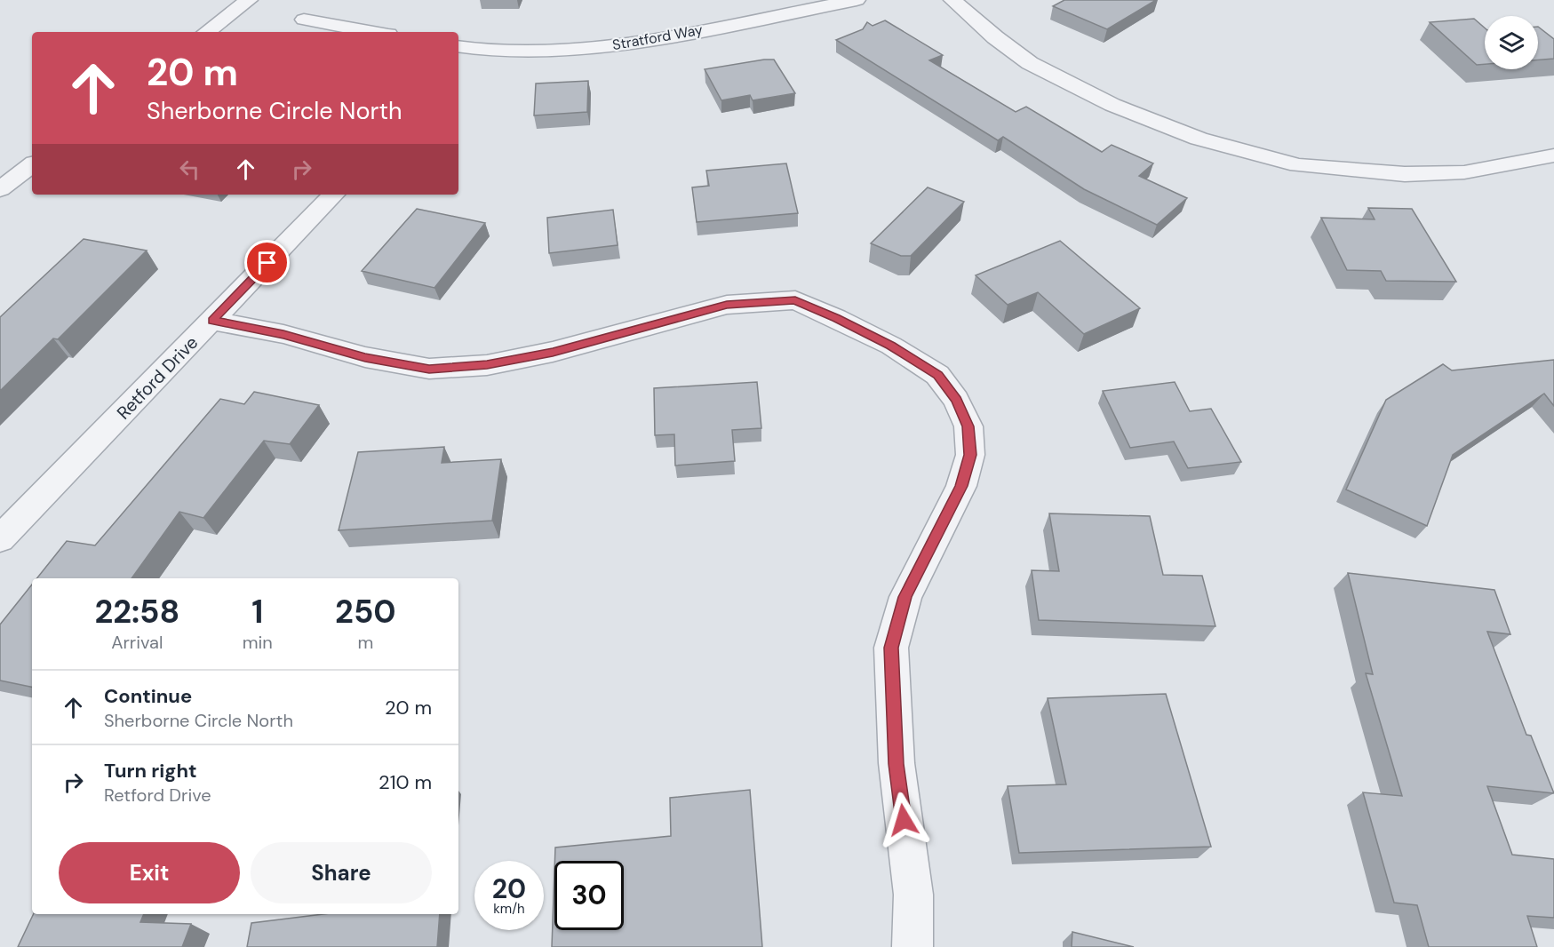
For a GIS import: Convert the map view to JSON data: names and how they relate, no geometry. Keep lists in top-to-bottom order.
{
  "streets": {
    "street": ["Stratford Way", "Retford Drive"]
  },
  "page": {
    "turn": ["20 m", "Sherborne Circle North"],
    "eta": [
      "22:58",
      "Arrival",
      "1",
      "min",
      "250",
      "m"
    ],
    "list": [
      {
        "name": "Continue",
        "note": "Sherborne Circle North",
        "value": "20 m"
      },
      {
        "name": "Turn right",
        "note": "Retford Drive",
        "value": "210 m"
      }
    ],
    "buttons": ["Exit", "Share"],
    "speed": "20 km/h",
    "limit": "30"
  }
}
